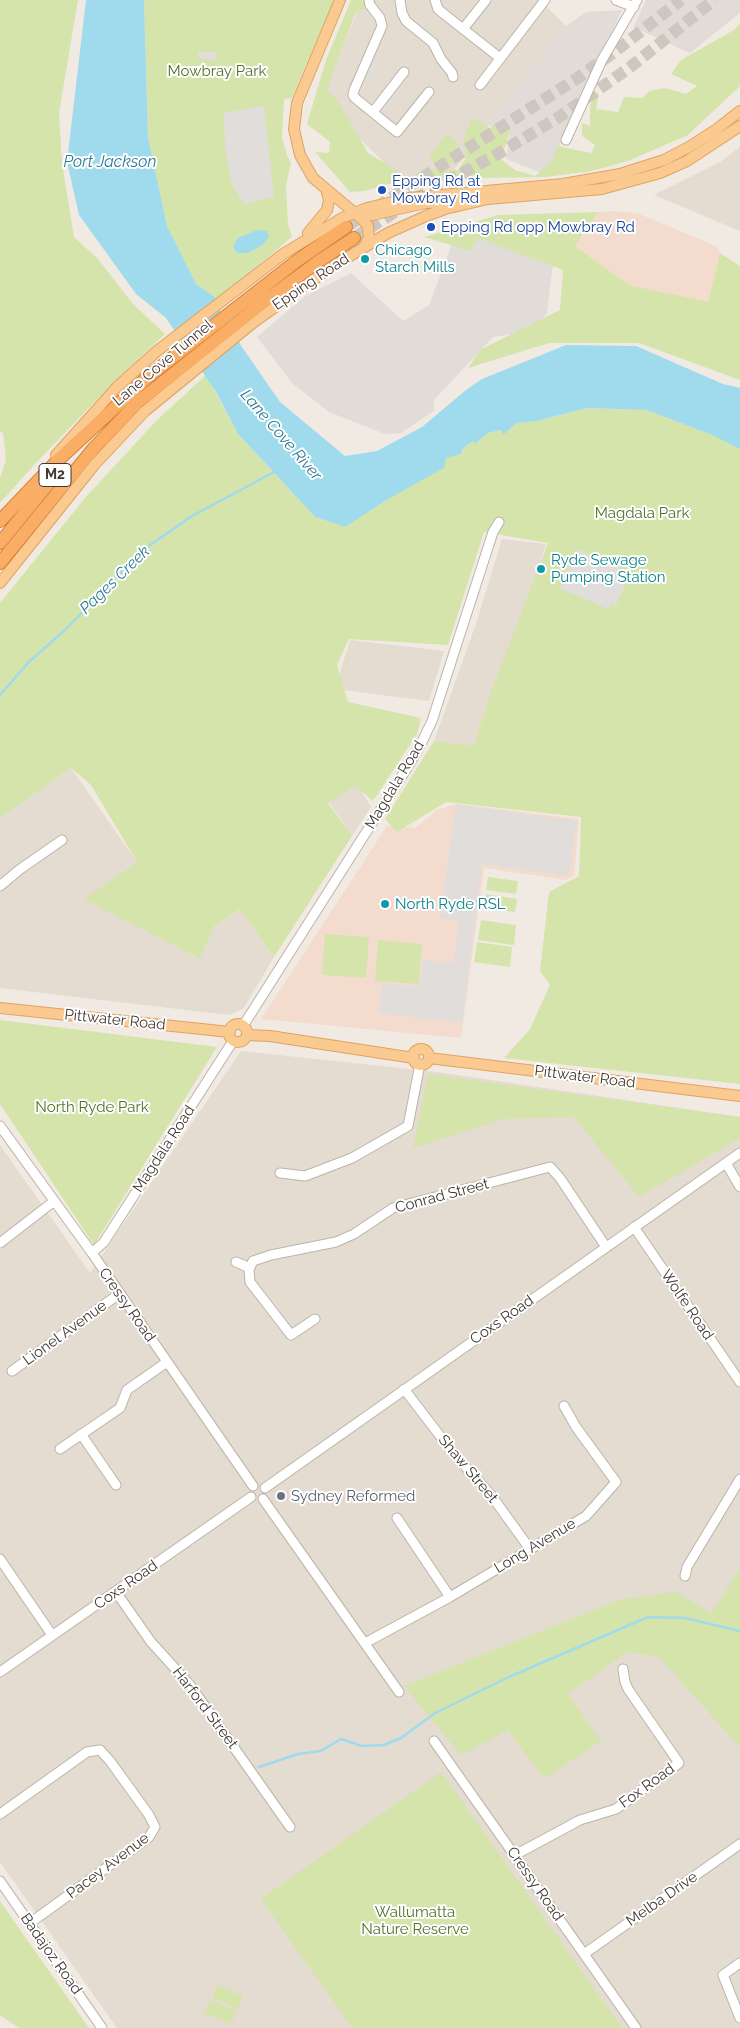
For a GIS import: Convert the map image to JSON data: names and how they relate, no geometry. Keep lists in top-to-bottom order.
{
  "streets": {
    "highway": ["Lane Cove Tunnel", "M2"],
    "main road": ["Epping Road", "Pittwater Road"],
    "street": [
      "Magdala Road",
      "Conrad Street",
      "Cressy Road",
      "Wolfe Road",
      "Coxs Road",
      "Lionel Avenue",
      "Shaw Street",
      "Long Avenue",
      "Harford Street",
      "Fox Road",
      "Pacey Avenue",
      "Melba Drive",
      "Badajoz Road"
    ]
  },
  "crossings": [
    ["Epping Road", "Lane Cove Tunnel"],
    ["Lane Cove Tunnel", "M2"],
    ["Magdala Road", "Pittwater Road"],
    ["Magdala Road", "Cressy Road"],
    ["Conrad Street", "Coxs Road"],
    ["Cressy Road", "Coxs Road"],
    ["Cressy Road", "Lionel Avenue"],
    ["Cressy Road", "Fox Road"],
    ["Cressy Road", "Melba Drive"],
    ["Wolfe Road", "Coxs Road"],
    ["Coxs Road", "Shaw Street"],
    ["Coxs Road", "Harford Street"],
    ["Shaw Street", "Long Avenue"],
    ["Pacey Avenue", "Badajoz Road"]
  ],
  "water": ["Port Jackson", "Lane Cove River", "Pages Creek"],
  "parks": [
    "Mowbray Park",
    "Magdala Park",
    "North Ryde Park",
    "Wallumatta Nature Reserve"
  ],
  "places": [
    "Epping Rd at Mowbray Rd",
    "Epping Rd opp Mowbray Rd",
    "Chicago Starch Mills",
    "Ryde Sewage Pumping Station",
    "North Ryde RSL",
    "Sydney Reformed"
  ]
}
